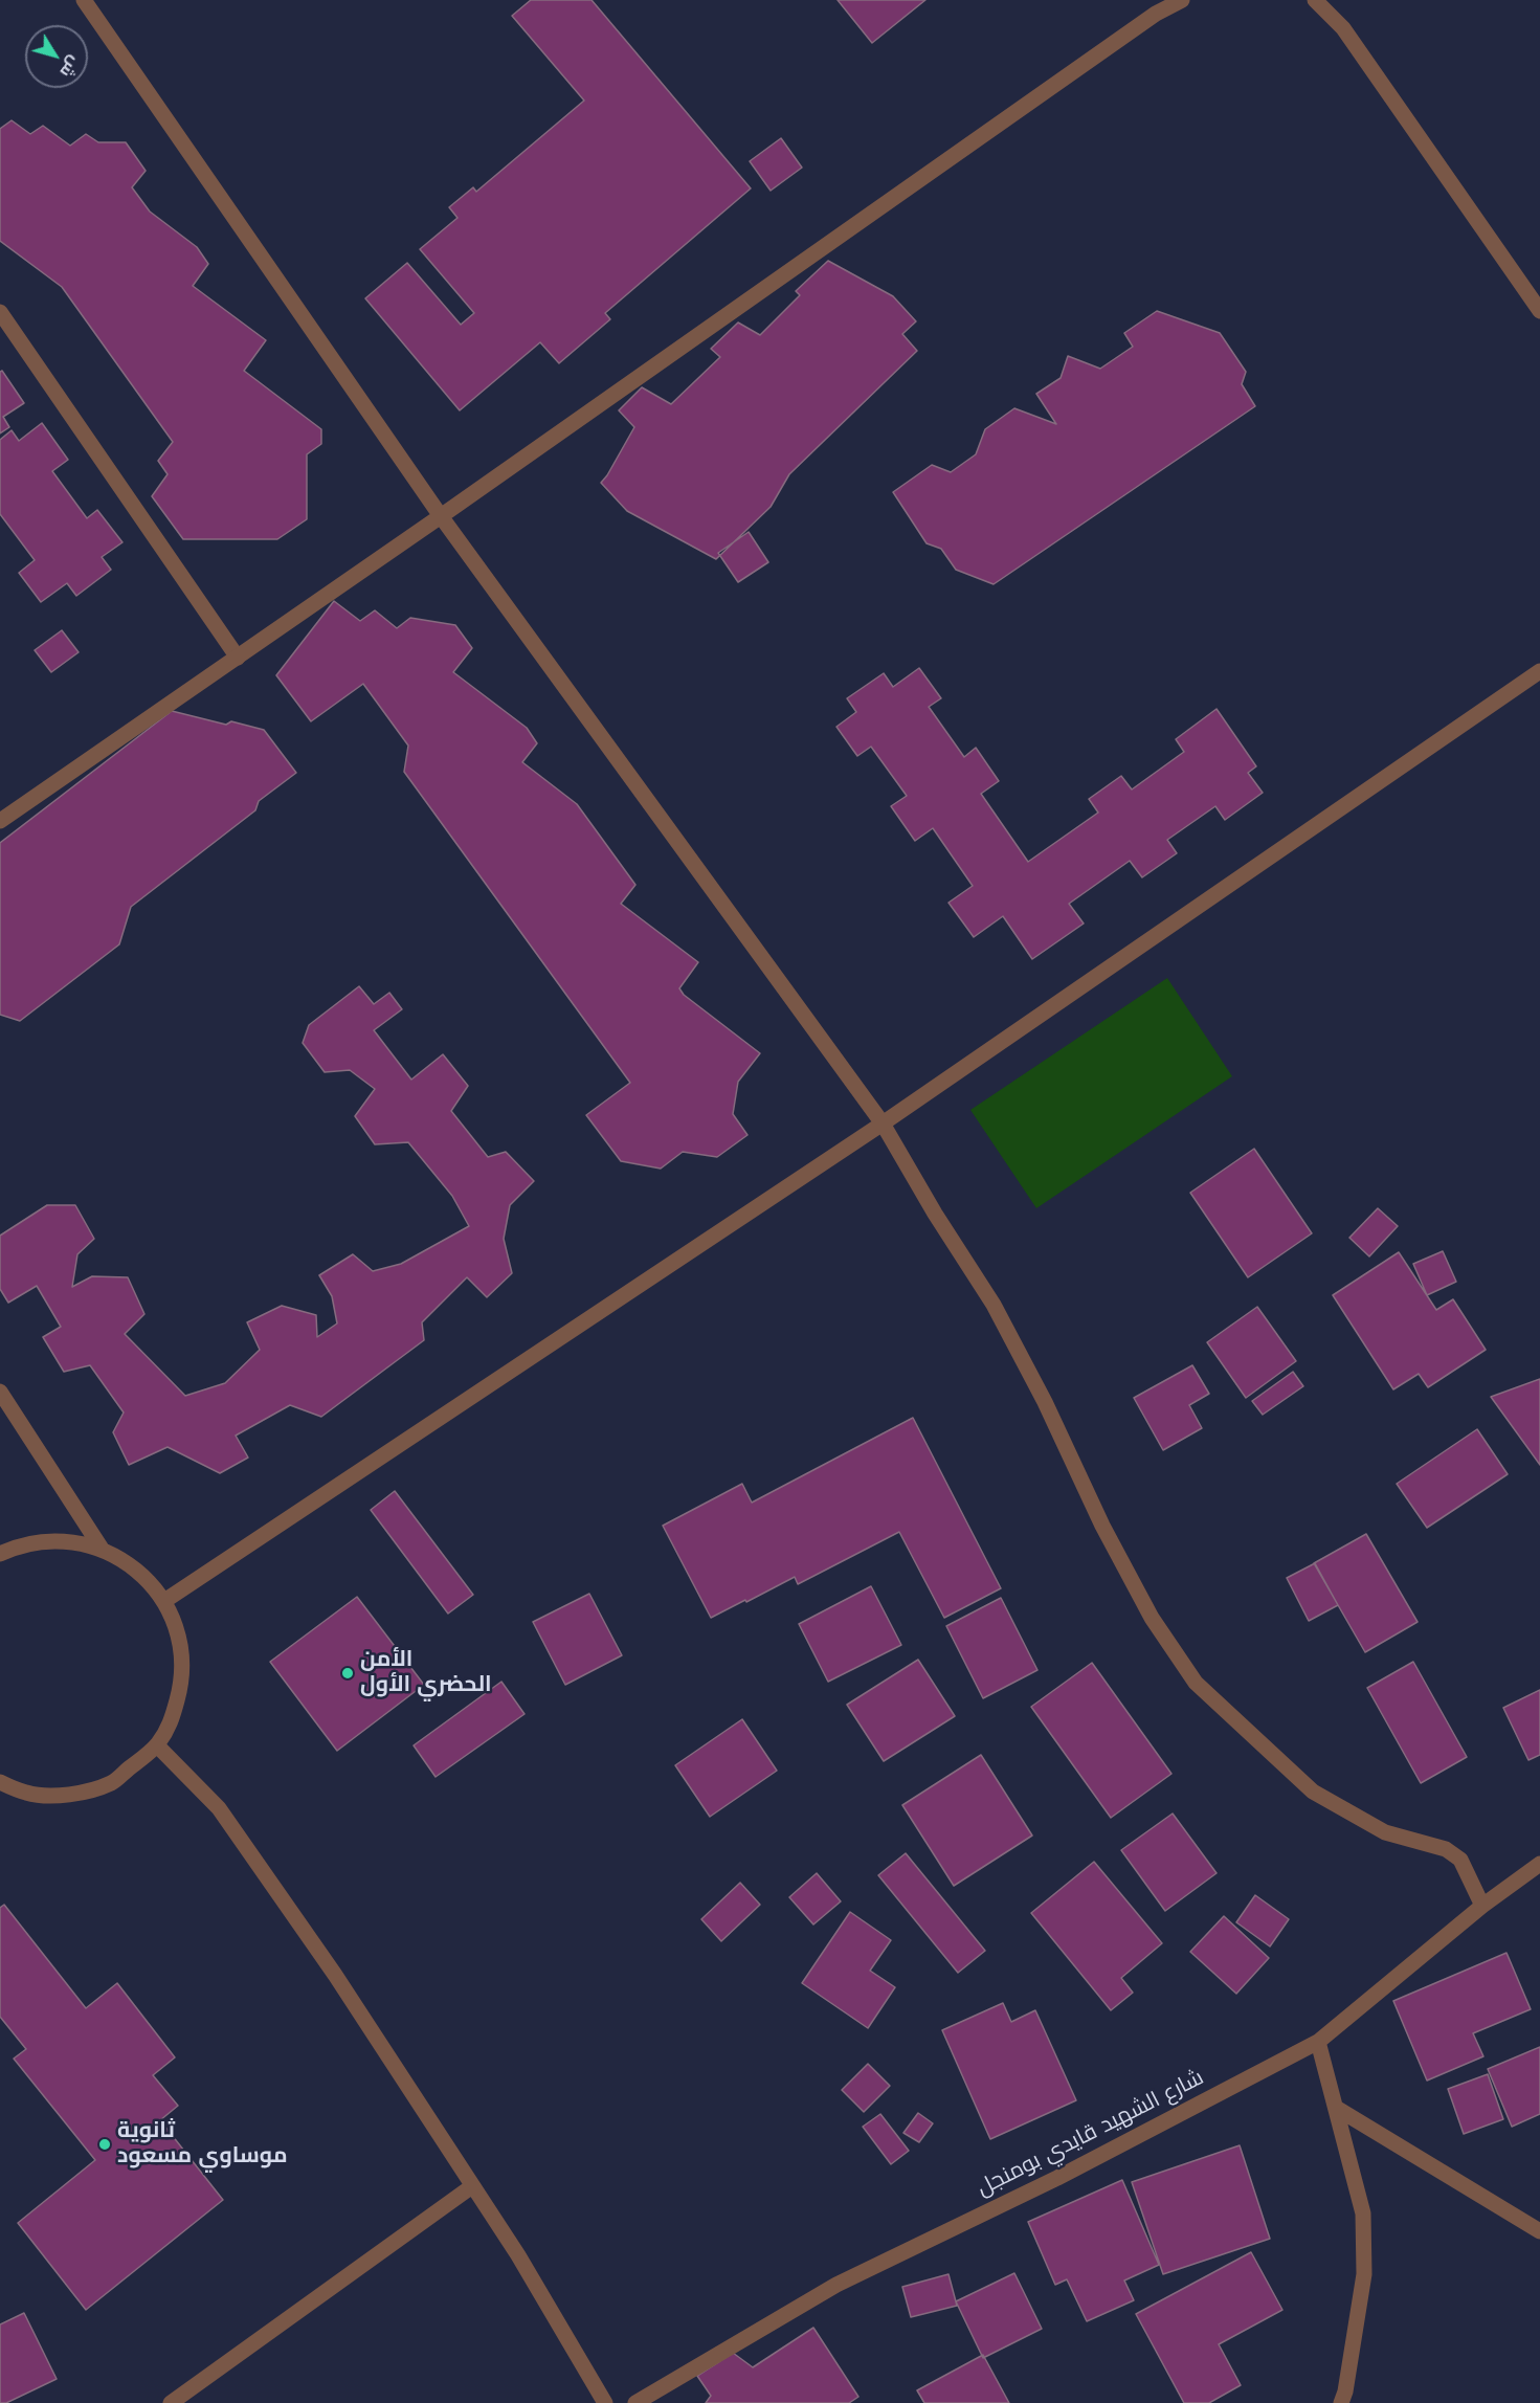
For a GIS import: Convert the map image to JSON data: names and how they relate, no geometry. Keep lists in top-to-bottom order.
{
  "streets": {
    "street": ["شارع الشهيد قايدي بومنجل"]
  },
  "places": ["الأمن الحضري الأول", "ثانوية موساوي مسعود"],
  "north": "bottom right"
}
